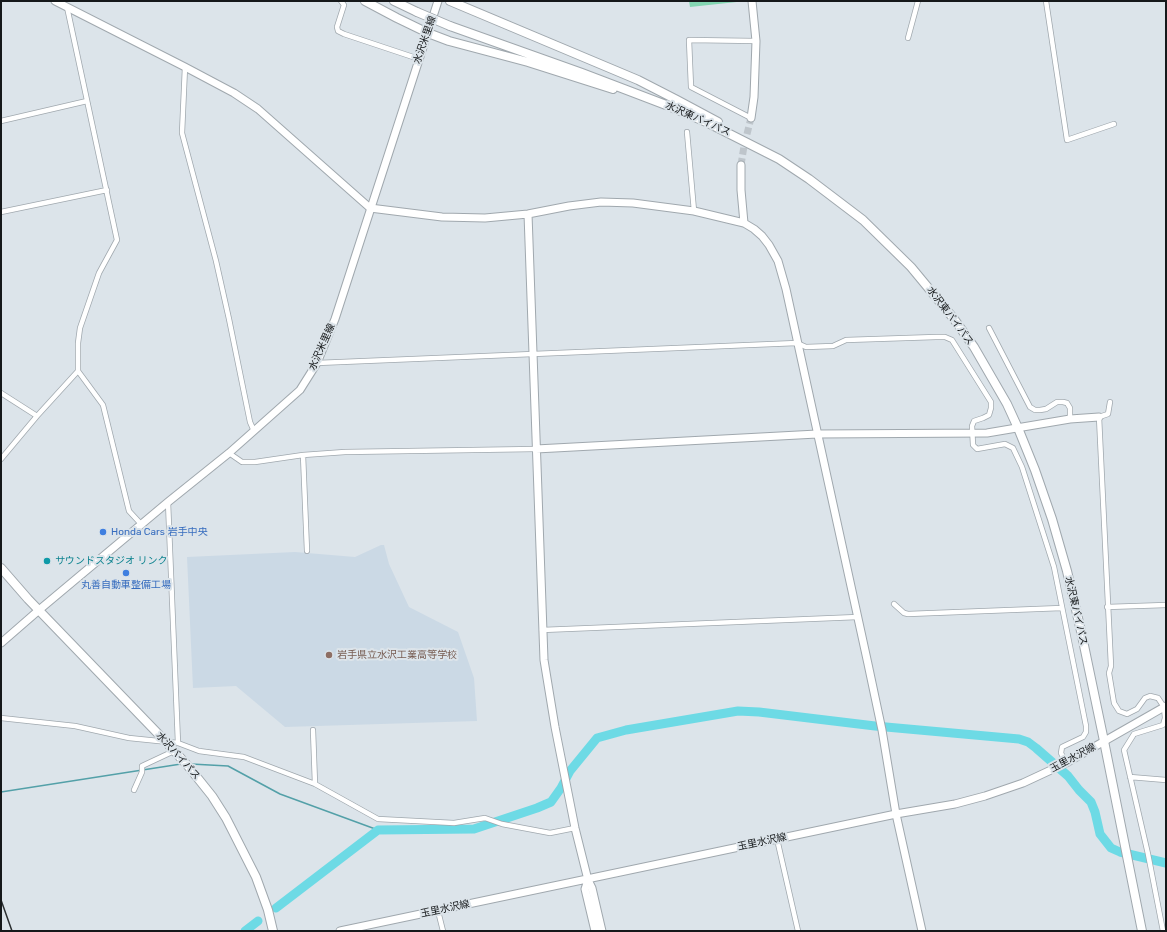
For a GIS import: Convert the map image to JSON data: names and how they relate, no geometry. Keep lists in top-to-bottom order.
{
  "streets": {
    "highway": ["水沢東バイパス", "水沢バイパス"],
    "street": ["水沢米里線", "玉里水沢線"]
  },
  "crossings": [
    ["水沢米里線", "水沢バイパス"],
    ["水沢東バイパス", "玉里水沢線"]
  ],
  "places": [
    "Honda Cars 岩手中央",
    "サウンドスタジオ リンク",
    "丸善自動車整備工場",
    "岩手県立水沢工業高等学校"
  ]
}
